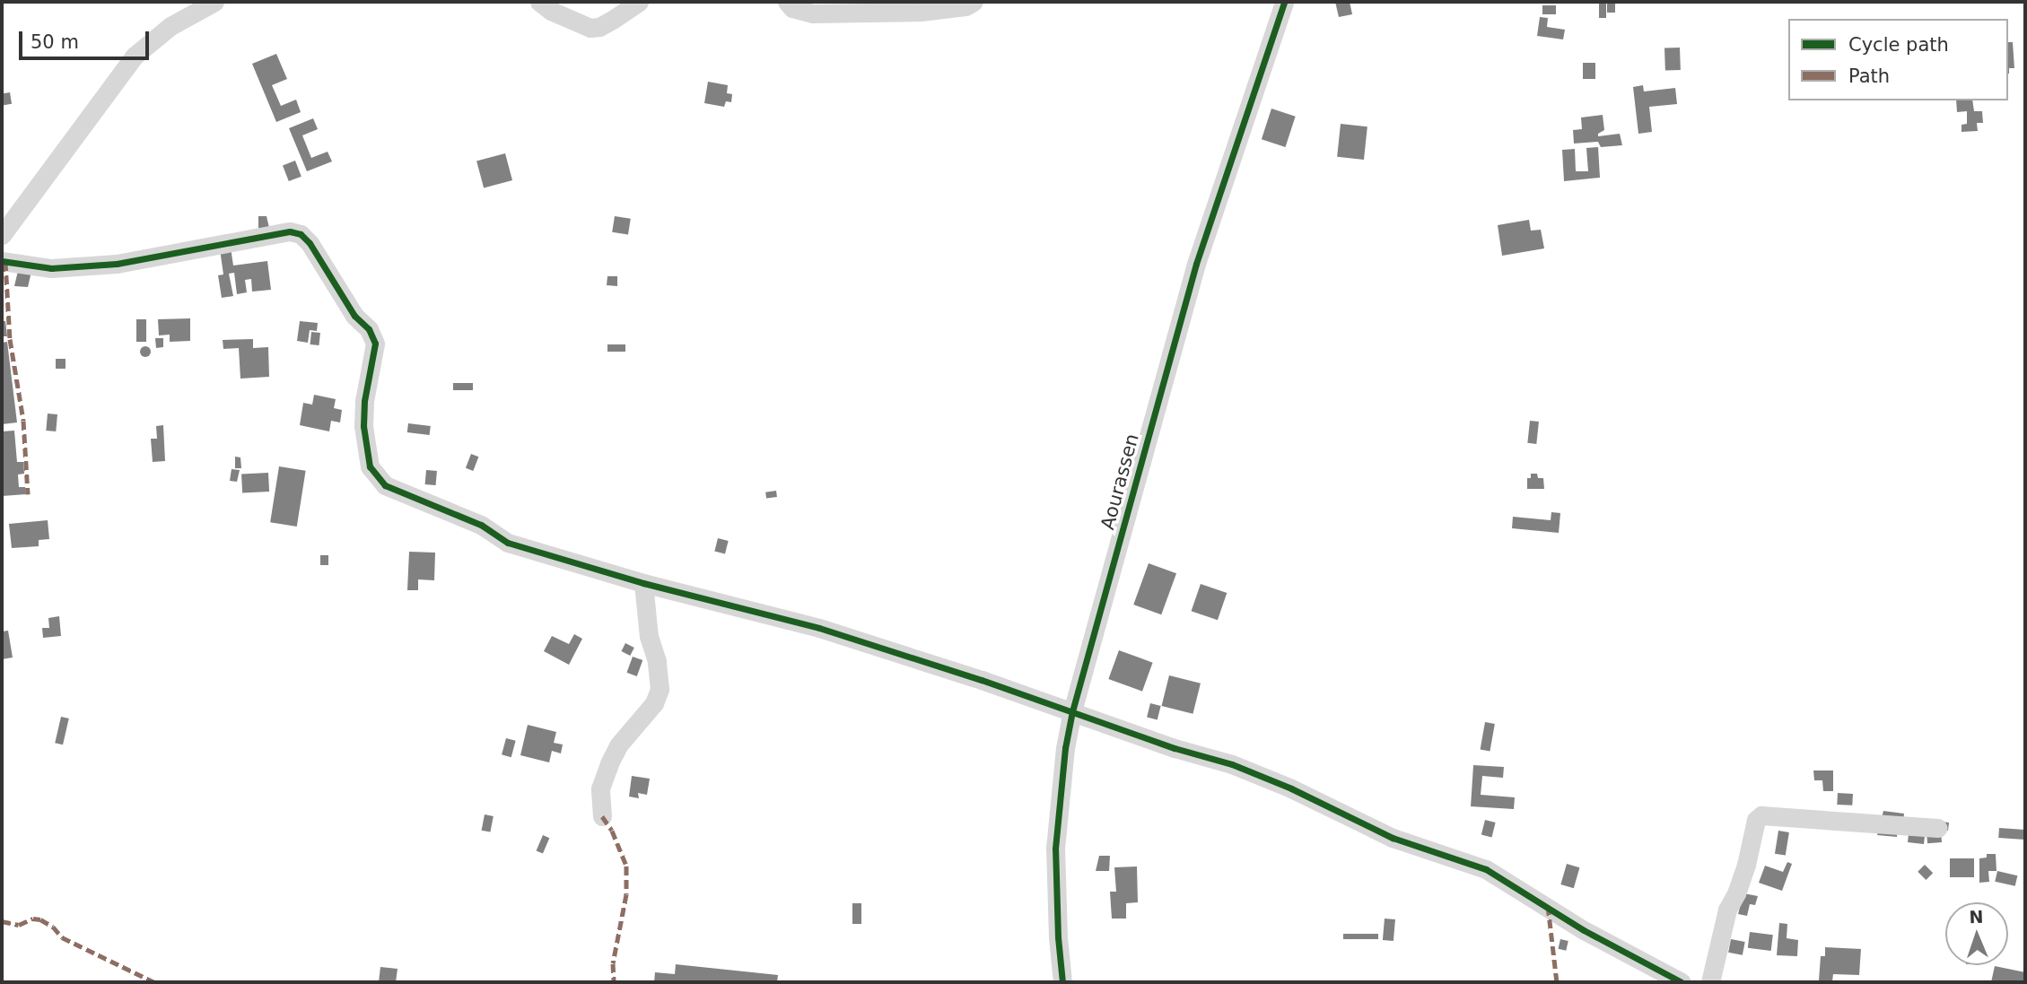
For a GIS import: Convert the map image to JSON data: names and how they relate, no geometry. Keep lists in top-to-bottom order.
{
  "streets": {
    "street": ["Aourassen"]
  },
  "legend": ["Cycle path", "Path"],
  "scale_bar": "50 m",
  "north": "top"
}
